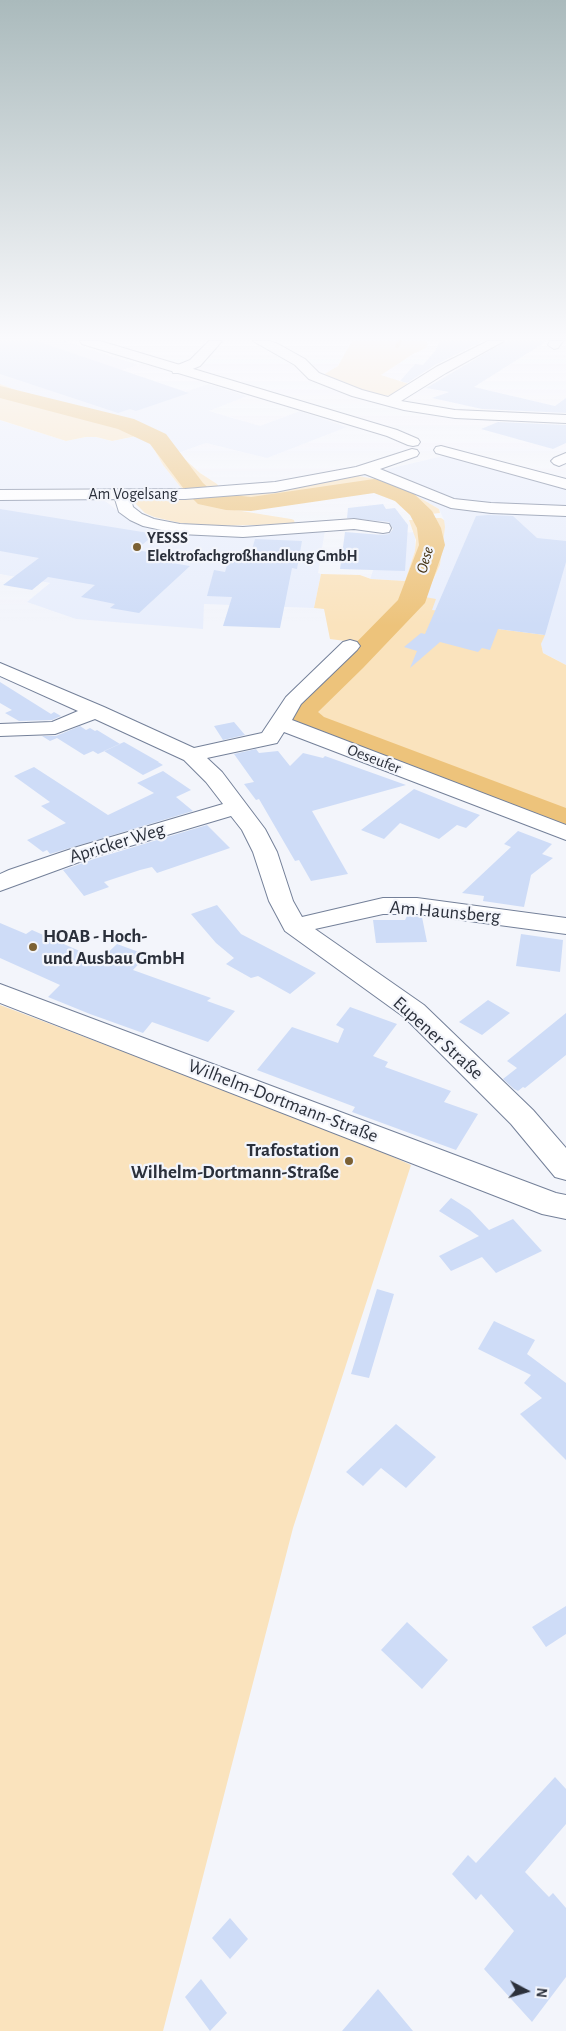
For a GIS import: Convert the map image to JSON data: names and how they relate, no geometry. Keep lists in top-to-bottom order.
{
  "streets": {
    "street": [
      "Am Vogelsang",
      "Oeseufer",
      "Apricker Weg",
      "Am Haunsberg",
      "Eupener Straße",
      "Wilhelm-Dortmann-Straße"
    ]
  },
  "crossings": [
    ["Am Haunsberg", "Eupener Straße"]
  ],
  "water": ["Oese"],
  "places": ["YESSS Elektrofachgroßhandlung GmbH", "HOAB - Hoch- und Ausbau GmbH", "Trafostation Wilhelm-Dortmann-Straße"],
  "north": "right"
}
